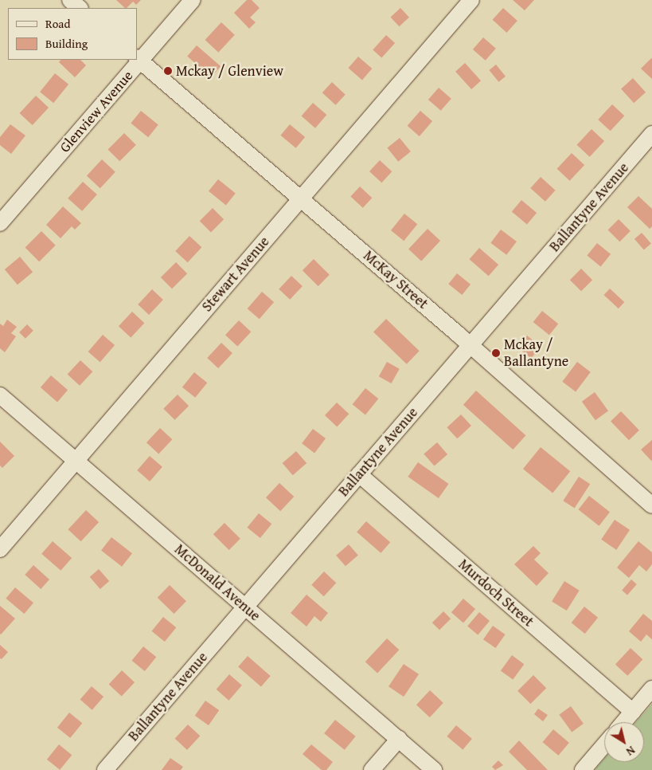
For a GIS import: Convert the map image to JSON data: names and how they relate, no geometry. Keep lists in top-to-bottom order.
{
  "streets": {
    "street": [
      "Glenview Avenue",
      "Ballantyne Avenue",
      "Stewart Avenue",
      "McKay Street",
      "McDonald Avenue",
      "Murdoch Street"
    ]
  },
  "crossings": [
    ["Glenview Avenue", "McKay Street"],
    ["Ballantyne Avenue", "McKay Street"],
    ["Ballantyne Avenue", "McDonald Avenue"],
    ["Ballantyne Avenue", "Murdoch Street"],
    ["Stewart Avenue", "McKay Street"],
    ["Stewart Avenue", "McDonald Avenue"]
  ],
  "places": ["Mckay / Glenview", "Mckay / Ballantyne"],
  "legend": ["Road", "Building"],
  "north": "bottom right"
}
